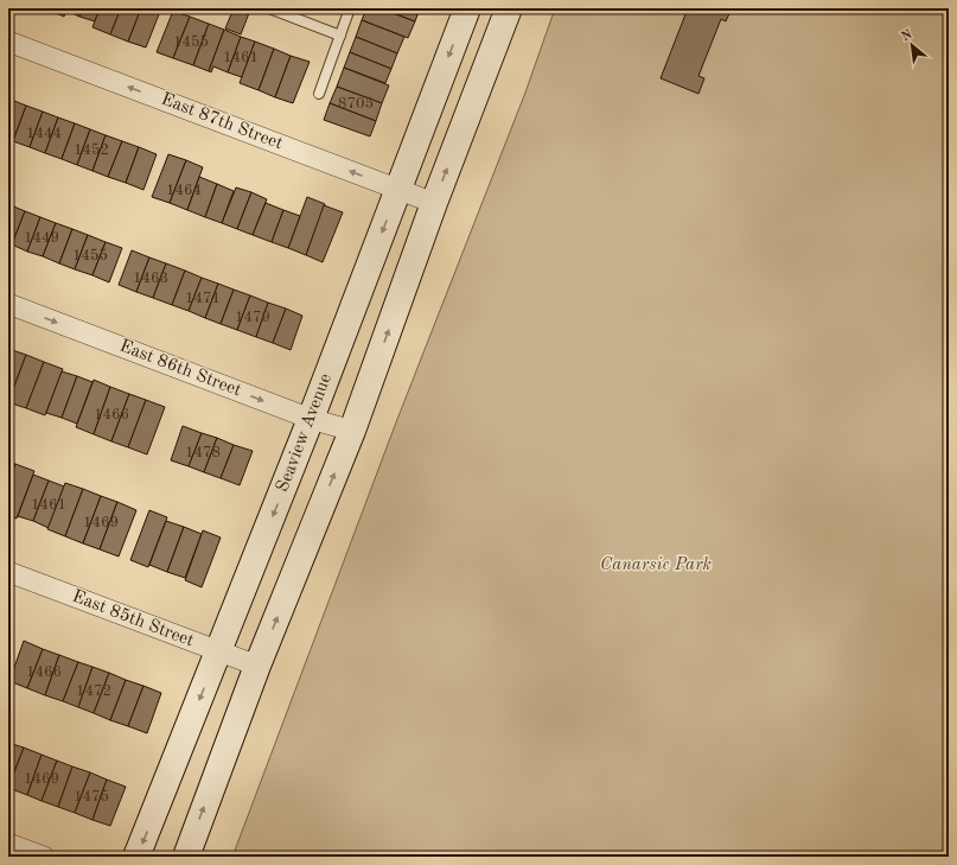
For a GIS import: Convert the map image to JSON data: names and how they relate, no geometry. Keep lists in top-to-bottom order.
{
  "streets": {
    "street": [
      "East 87th Street",
      "East 86th Street",
      "Seaview Avenue",
      "East 85th Street"
    ]
  },
  "crossings": [
    ["East 87th Street", "Seaview Avenue"],
    ["East 86th Street", "Seaview Avenue"],
    ["Seaview Avenue", "East 85th Street"]
  ],
  "one_way": ["East 87th Street", "East 86th Street"],
  "parks": ["Canarsie Park"],
  "house_numbers": [
    "1455",
    "1461",
    "8705",
    "1444",
    "1452",
    "1464",
    "1449",
    "1455",
    "1463",
    "1471",
    "1479",
    "1466",
    "1478",
    "1461",
    "1469",
    "1466",
    "1472",
    "1469",
    "1475"
  ],
  "north": "top left"
}
